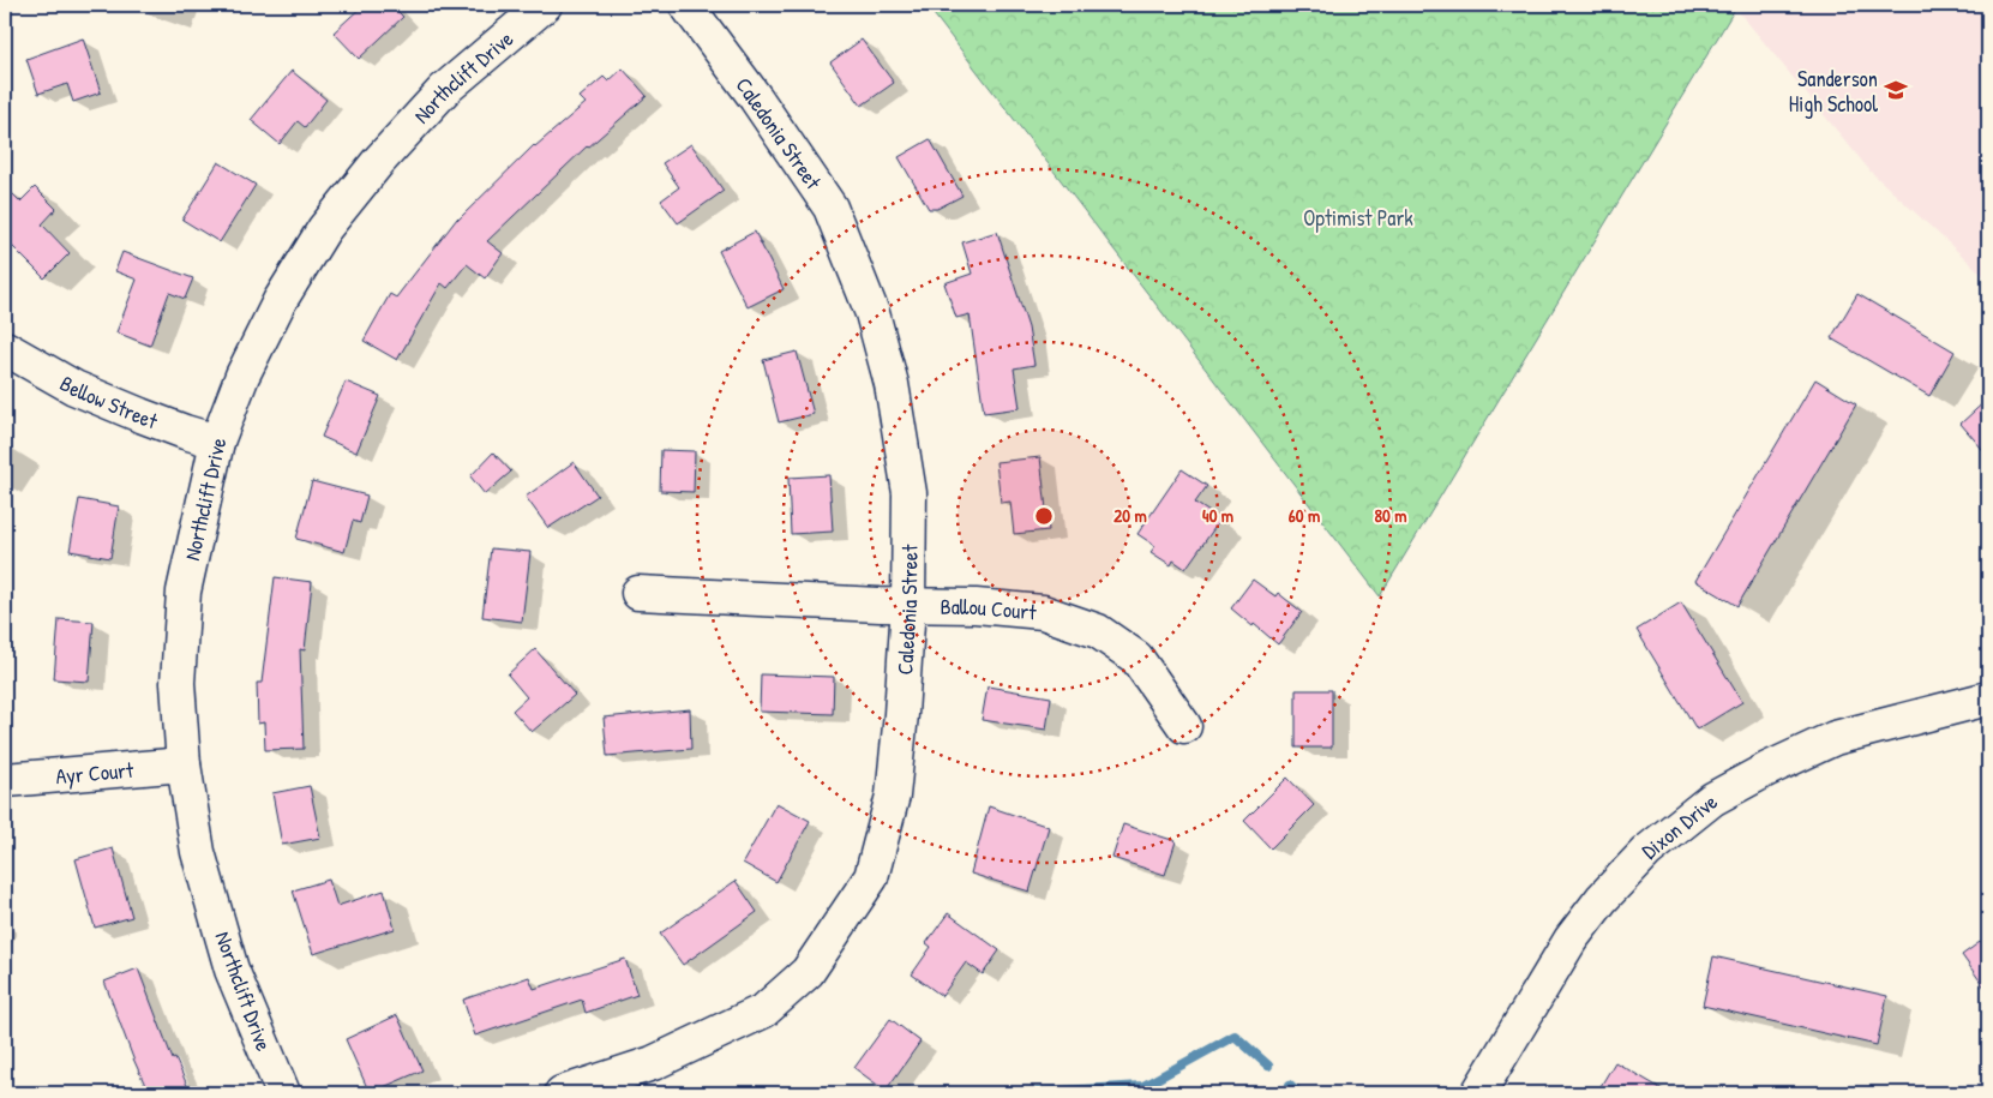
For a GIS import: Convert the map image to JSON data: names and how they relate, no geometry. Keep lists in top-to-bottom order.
{
  "streets": {
    "street": [
      "Northclift Drive",
      "Caledonia Street",
      "Bellow Street",
      "Ballou Court",
      "Ayr Court",
      "Dixon Drive"
    ]
  },
  "crossings": [
    ["Northclift Drive", "Bellow Street"],
    ["Northclift Drive", "Ayr Court"],
    ["Caledonia Street", "Ballou Court"]
  ],
  "parks": ["Optimist Park"],
  "places": {
    "school or university": ["Sanderson High School"]
  },
  "rings": [
    "20 m",
    "40 m",
    "60 m",
    "80 m"
  ]
}
